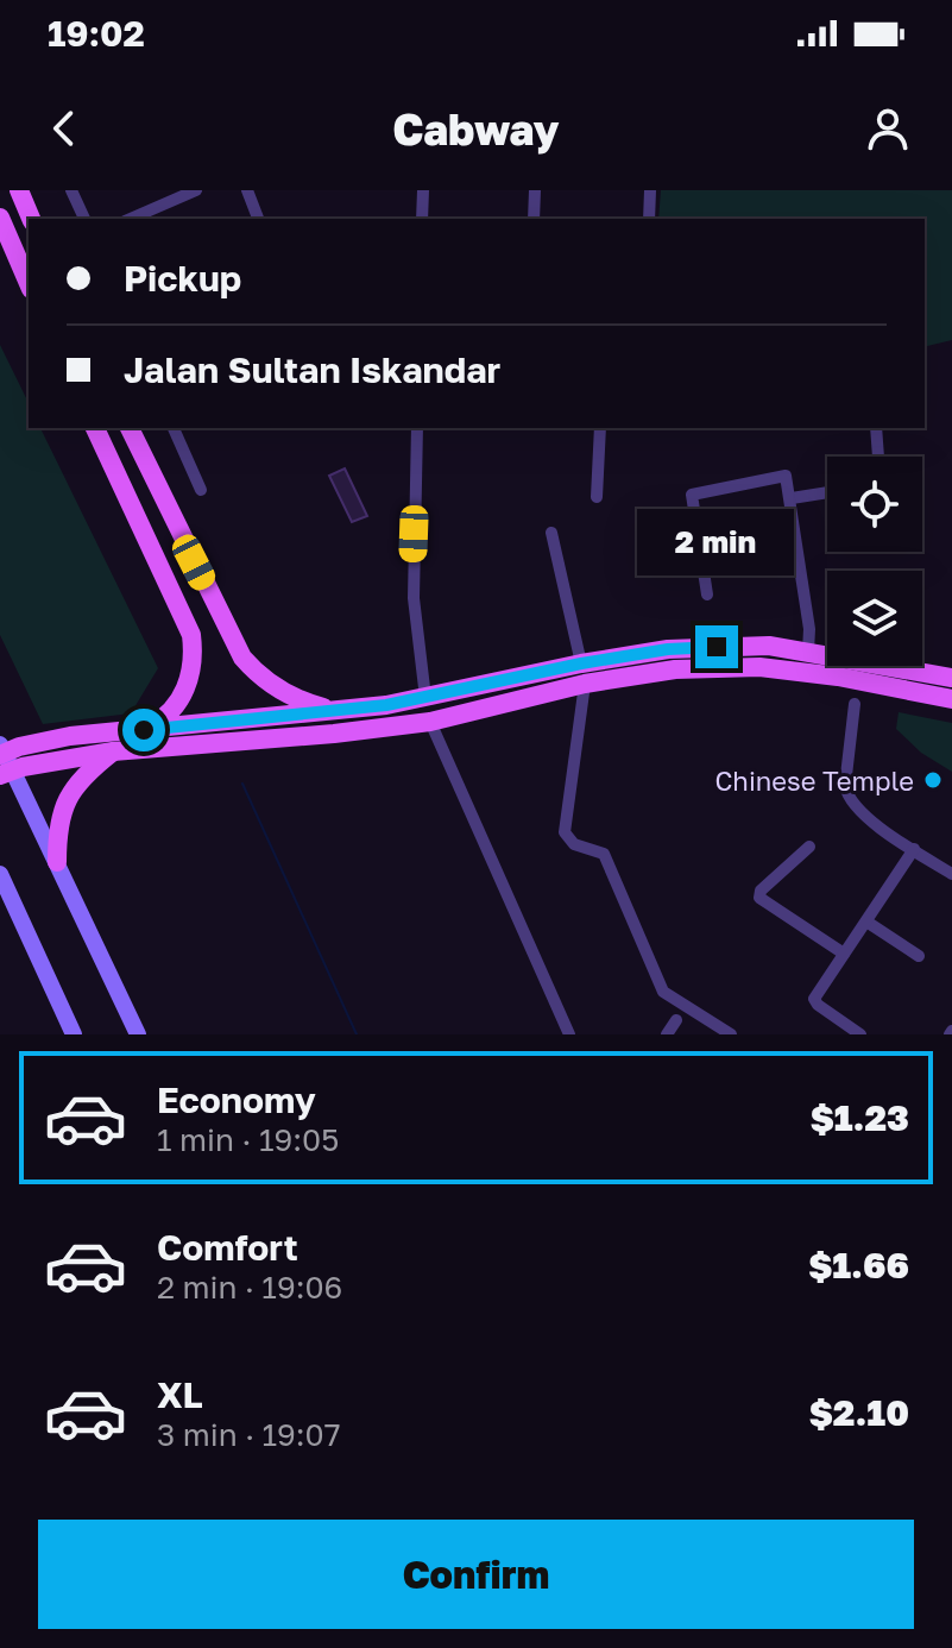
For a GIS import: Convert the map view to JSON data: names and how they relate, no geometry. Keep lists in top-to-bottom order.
{
  "places": ["Chinese Temple"],
  "page": {
    "status": "19:02",
    "header": "Cabway",
    "banner": ["Pickup", "Jalan Sultan Iskandar"],
    "bubble": "2 min",
    "list": [
      {
        "name": "Economy",
        "note": "1 min · 19:05",
        "value": "$1.23"
      },
      {
        "name": "Comfort",
        "note": "2 min · 19:06",
        "value": "$1.66"
      },
      {
        "name": "XL",
        "note": "3 min · 19:07",
        "value": "$2.10"
      }
    ],
    "buttons": "Confirm"
  }
}
